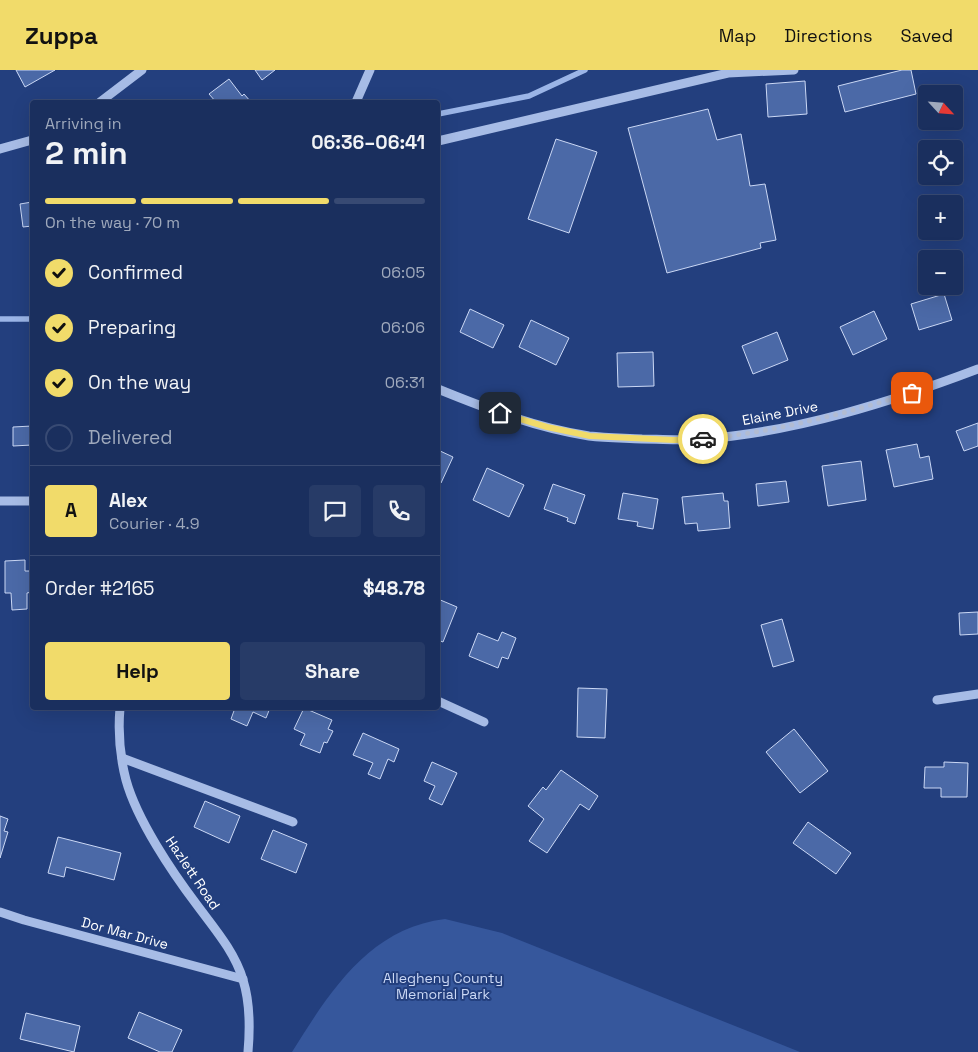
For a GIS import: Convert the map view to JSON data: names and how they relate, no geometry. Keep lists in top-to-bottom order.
{
  "streets": {
    "street": ["Elaine Drive", "Hazlett Road", "Dor Mar Drive"]
  },
  "crossings": [
    ["Hazlett Road", "Dor Mar Drive"]
  ],
  "parks": ["Allegheny County Memorial Park"],
  "north": "bottom right",
  "page": {
    "header": "Zuppa",
    "nav": ["Map", "Directions", "Saved"],
    "map_buttons": ["+", "−"],
    "heading": ["2 min", "Arriving in", "06:36–06:41"],
    "panel": [
      "Alex",
      "Courier · 4.9",
      "Order #2165",
      "$48.78"
    ],
    "bar": "On the way · 70 m",
    "list": [
      ["Confirmed", "06:05"],
      ["Preparing", "06:06"],
      ["On the way", "06:31"],
      "Delivered"
    ],
    "round": "A",
    "buttons": ["Help", "Share"]
  }
}
